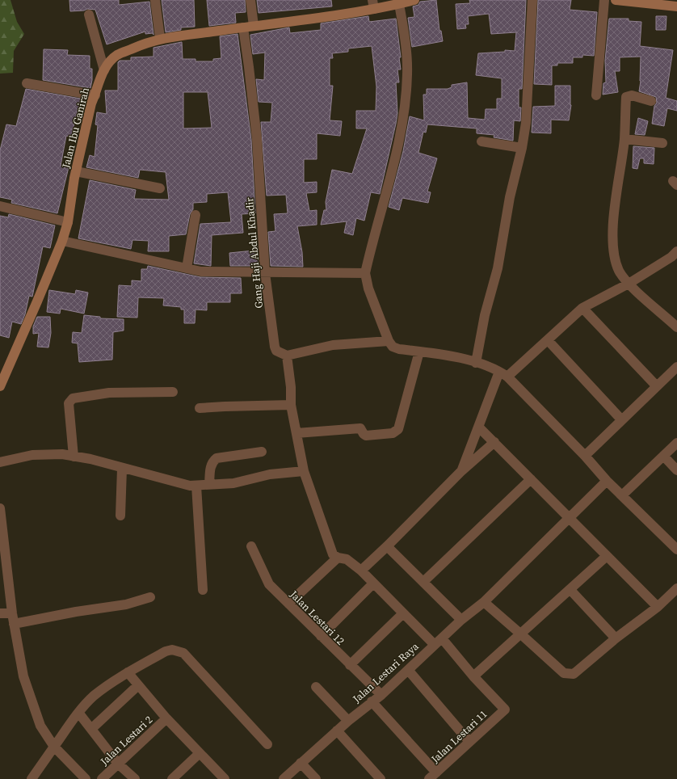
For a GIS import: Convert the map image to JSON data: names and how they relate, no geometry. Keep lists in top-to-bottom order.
{
  "streets": {
    "main road": ["Jalan Ibu Ganirah"],
    "street": [
      "Gang Haji Abdul Khadir",
      "Jalan Lestari 12",
      "Jalan Lestari Raya",
      "Jalan Lestari 11",
      "Jalan Lestari 2"
    ]
  },
  "crossings": [
    ["Jalan Ibu Ganirah", "Gang Haji Abdul Khadir"],
    ["Jalan Lestari 12", "Jalan Lestari Raya"]
  ]
}
